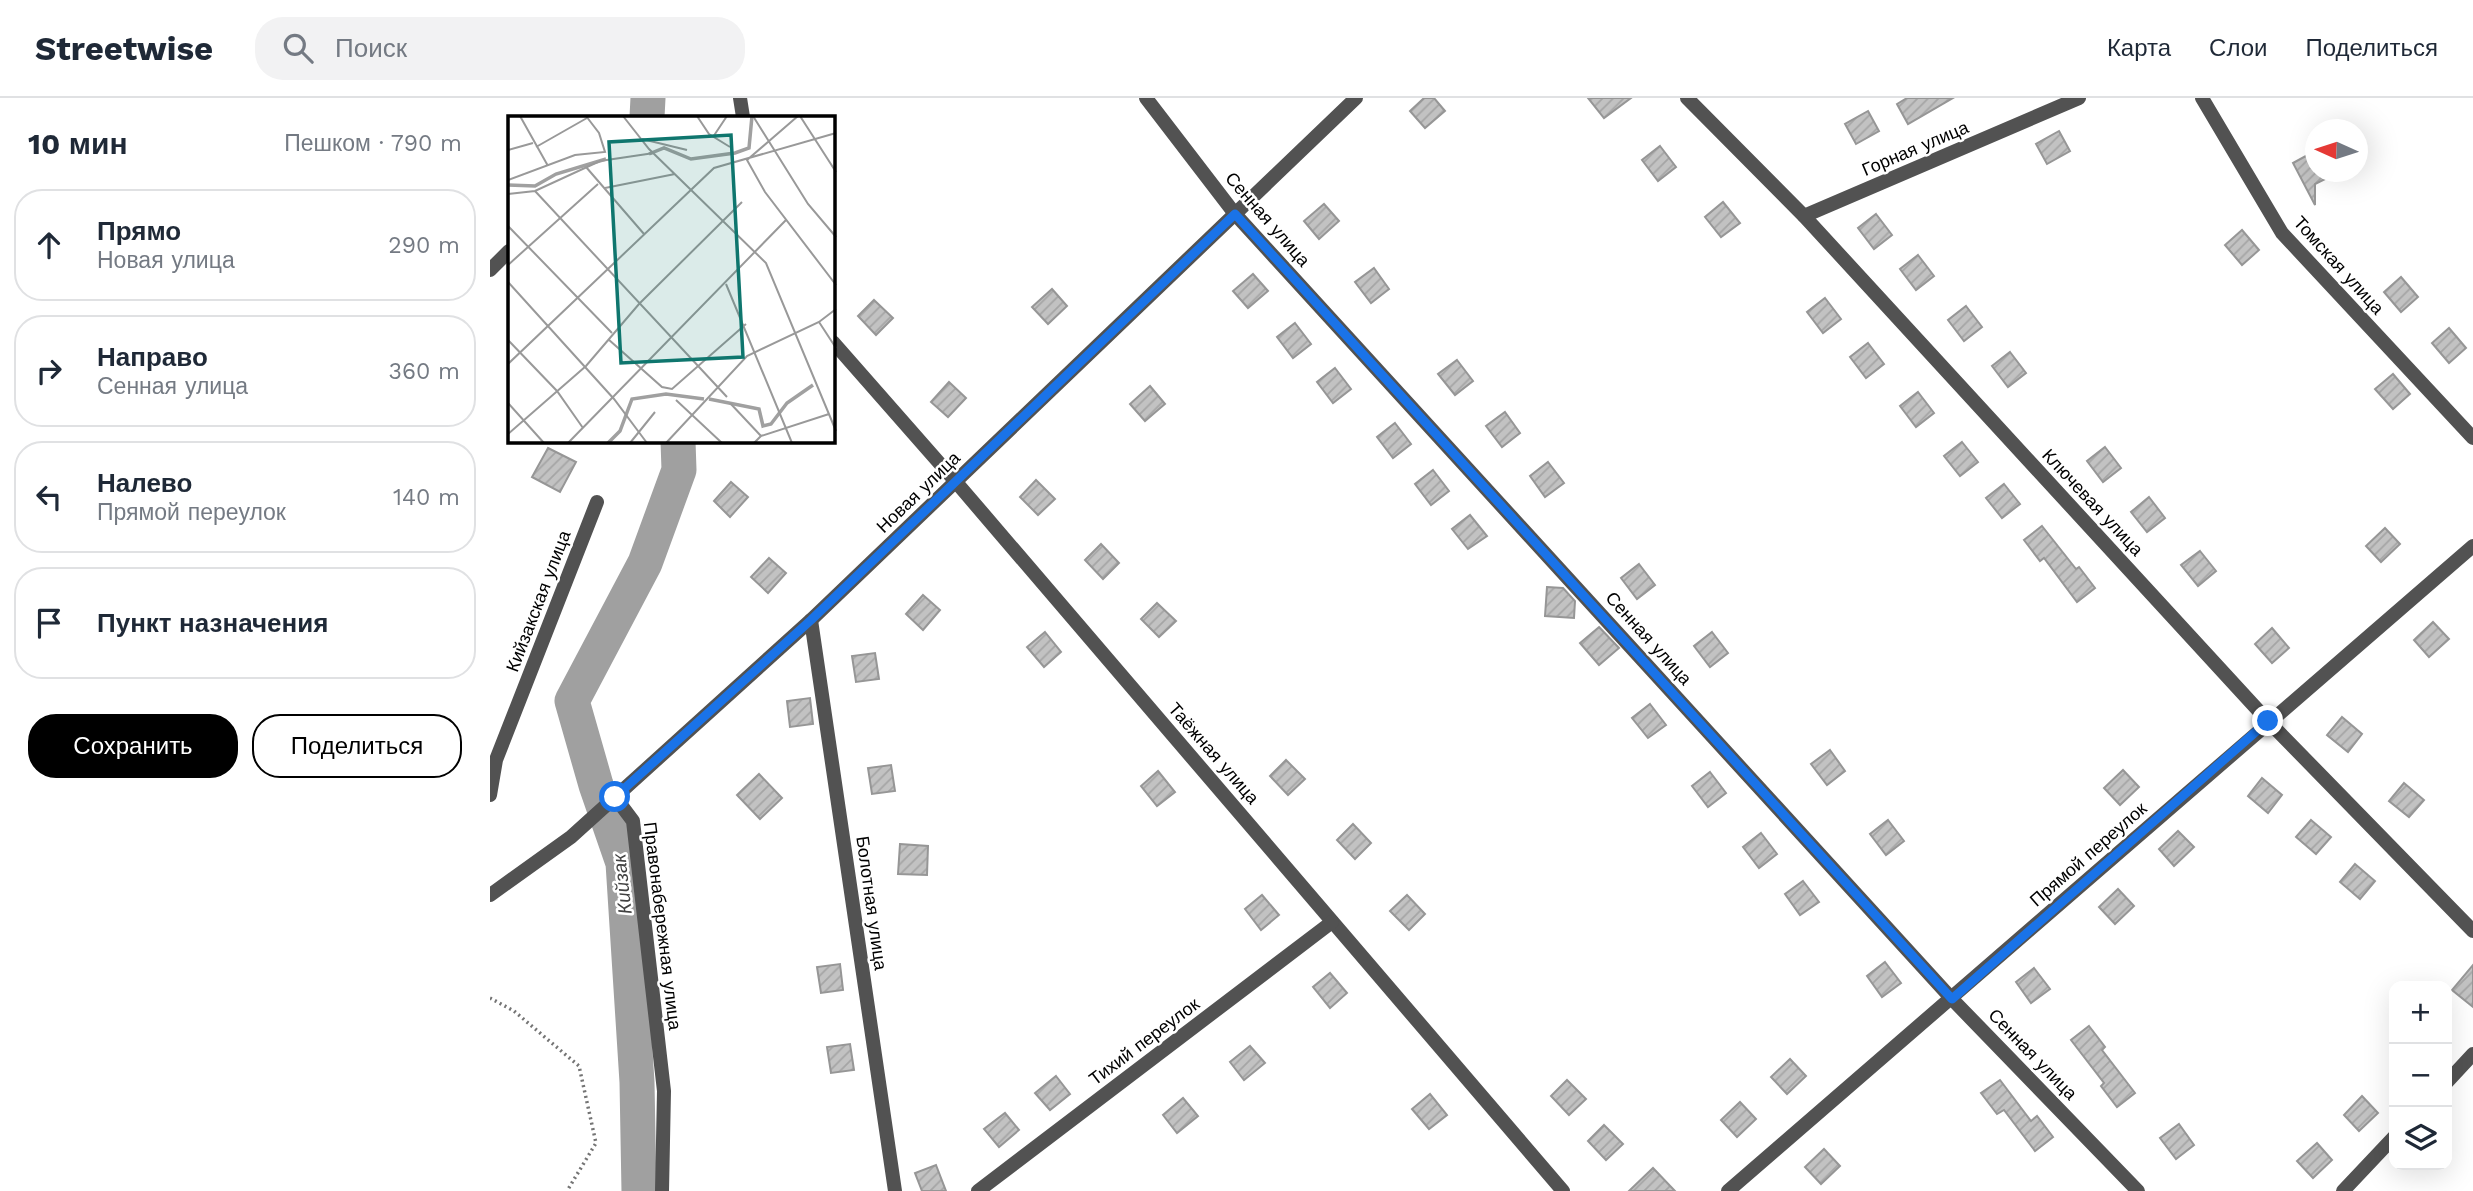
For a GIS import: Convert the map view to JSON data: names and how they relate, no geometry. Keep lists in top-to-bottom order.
{
  "streets": {
    "street": [
      "Горная улица",
      "Сенная улица",
      "Томская улица",
      "Новая улица",
      "Ключевая улица",
      "Кийзакская улица",
      "Таёжная улица",
      "Прямой переулок",
      "Болотная улица",
      "Правонабережная улица",
      "Тихий переулок"
    ]
  },
  "crossings": [
    ["Горная улица", "Ключевая улица"],
    ["Сенная улица", "Новая улица"],
    ["Сенная улица", "Прямой переулок"],
    ["Новая улица", "Таёжная улица"],
    ["Новая улица", "Болотная улица"],
    ["Новая улица", "Правонабережная улица"],
    ["Ключевая улица", "Прямой переулок"],
    ["Таёжная улица", "Тихий переулок"]
  ],
  "water": ["Кийзак"],
  "north": "left",
  "page": {
    "header": "Streetwise",
    "search": "Поиск",
    "nav": ["Карта", "Слои", "Поделиться"],
    "heading": ["10 мин", "Пешком · 790 m"],
    "list": [
      ["Прямо", "Новая улица", "290 m"],
      ["Направо", "Сенная улица", "360 m"],
      ["Налево", "Прямой переулок", "140 m"],
      "Пункт назначения"
    ],
    "buttons": ["Сохранить", "Поделиться"],
    "map_buttons": ["+", "−"]
  }
}
